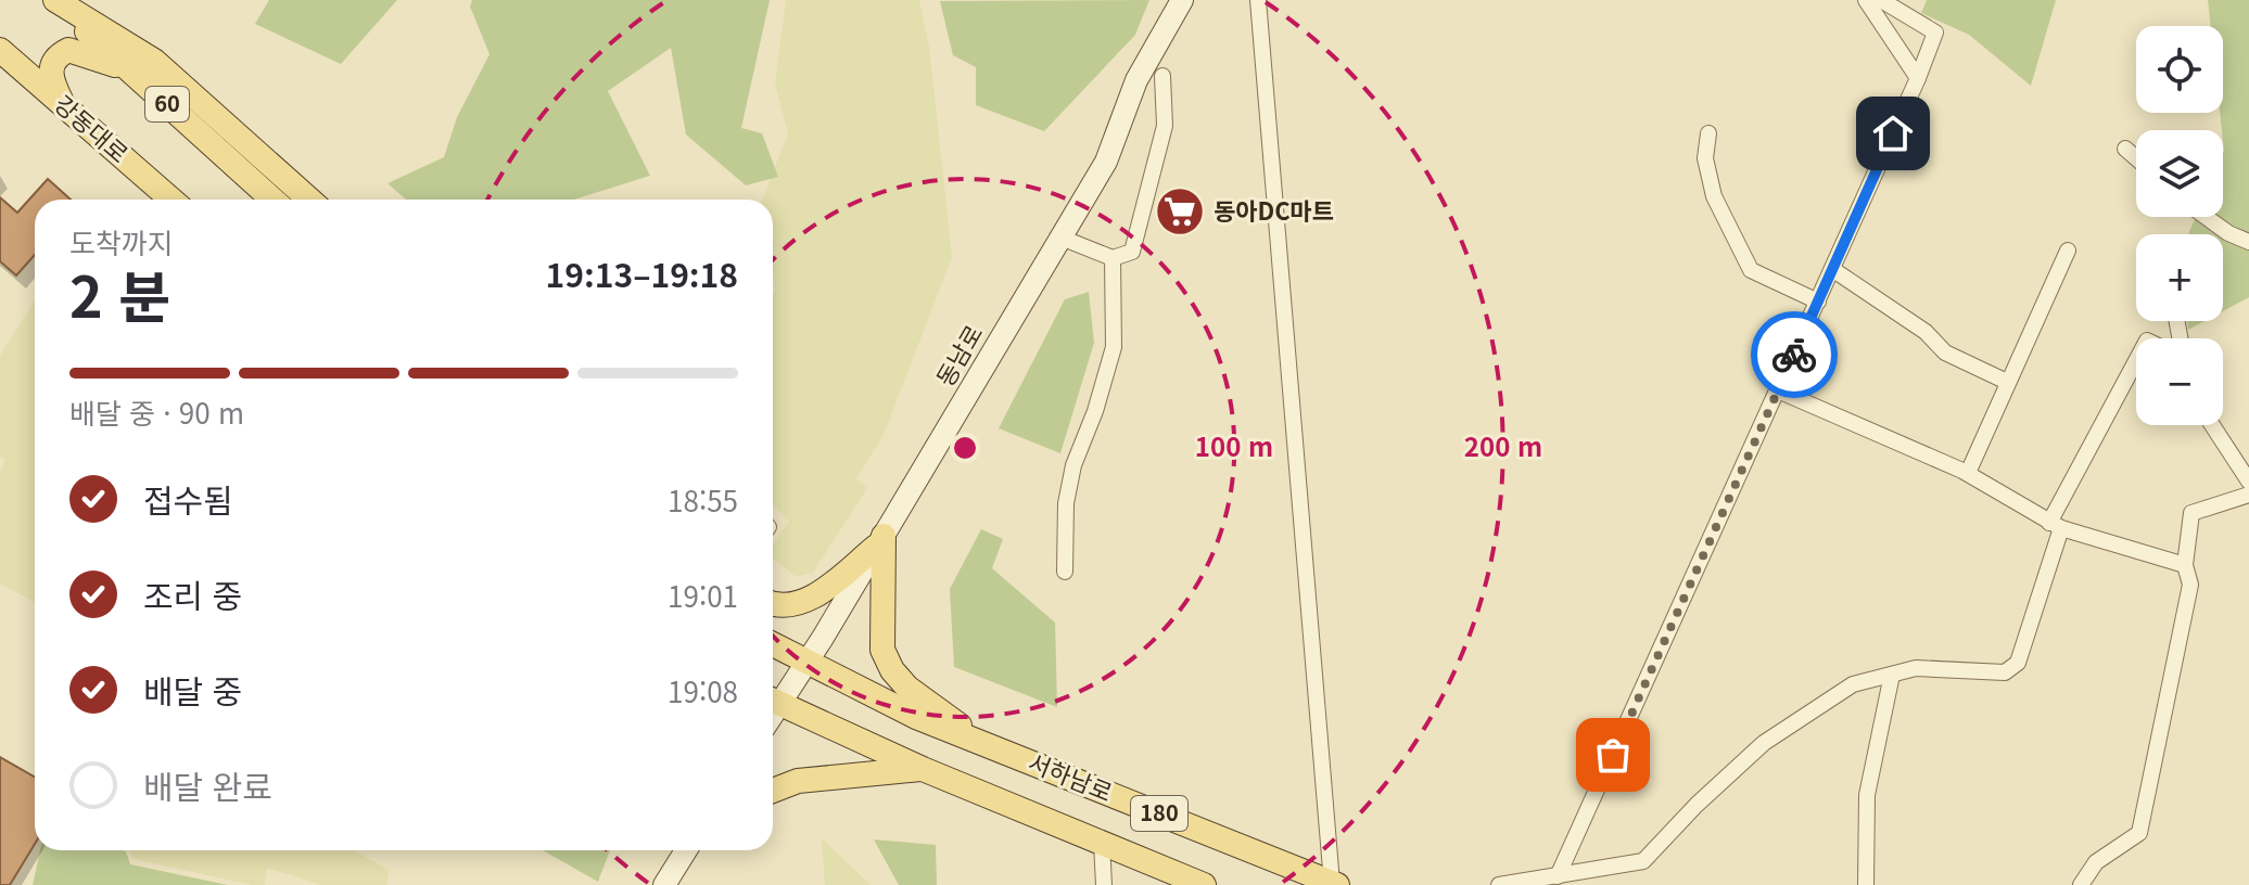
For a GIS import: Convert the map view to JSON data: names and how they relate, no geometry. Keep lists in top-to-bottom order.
{
  "streets": {
    "main road": [
      "60",
      "강동대로",
      "동남로",
      "서하남로",
      "180"
    ]
  },
  "crossings": [
    ["동남로", "서하남로"]
  ],
  "places": {
    "supermarket": ["동아DC마트"]
  },
  "page": {
    "map_buttons": ["+", "−"],
    "heading": ["2 분", "도착까지", "19:13–19:18"],
    "bar": "배달 중 · 90 m",
    "list": [
      ["접수됨", "18:55"],
      ["조리 중", "19:01"],
      ["배달 중", "19:08"],
      "배달 완료"
    ]
  },
  "rings": ["100 m", "200 m"]
}
